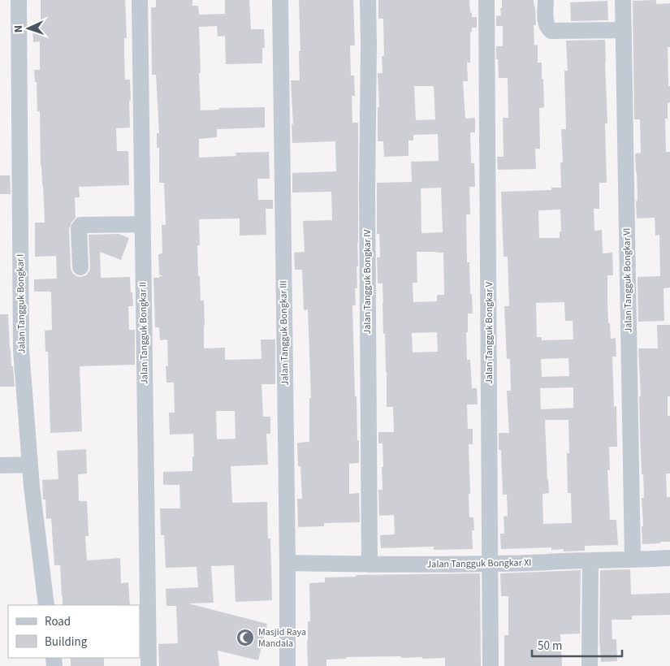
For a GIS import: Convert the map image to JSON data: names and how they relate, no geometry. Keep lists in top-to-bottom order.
{
  "streets": {
    "street": [
      "Jalan Tangguk Bongkar VI",
      "Jalan Tangguk Bongkar IV",
      "Jalan Tangguk Bongkar I",
      "Jalan Tangguk Bongkar II",
      "Jalan Tangguk Bongkar III",
      "Jalan Tangguk Bongkar V",
      "Jalan Tangguk Bongkar XI"
    ]
  },
  "crossings": [
    ["Jalan Tangguk Bongkar VI", "Jalan Tangguk Bongkar XI"],
    ["Jalan Tangguk Bongkar IV", "Jalan Tangguk Bongkar XI"],
    ["Jalan Tangguk Bongkar III", "Jalan Tangguk Bongkar XI"],
    ["Jalan Tangguk Bongkar V", "Jalan Tangguk Bongkar XI"]
  ],
  "places": {
    "mosque": ["Masjid Raya Mandala"]
  },
  "legend": ["Road", "Building"],
  "scale_bar": "50 m",
  "north": "left"
}
